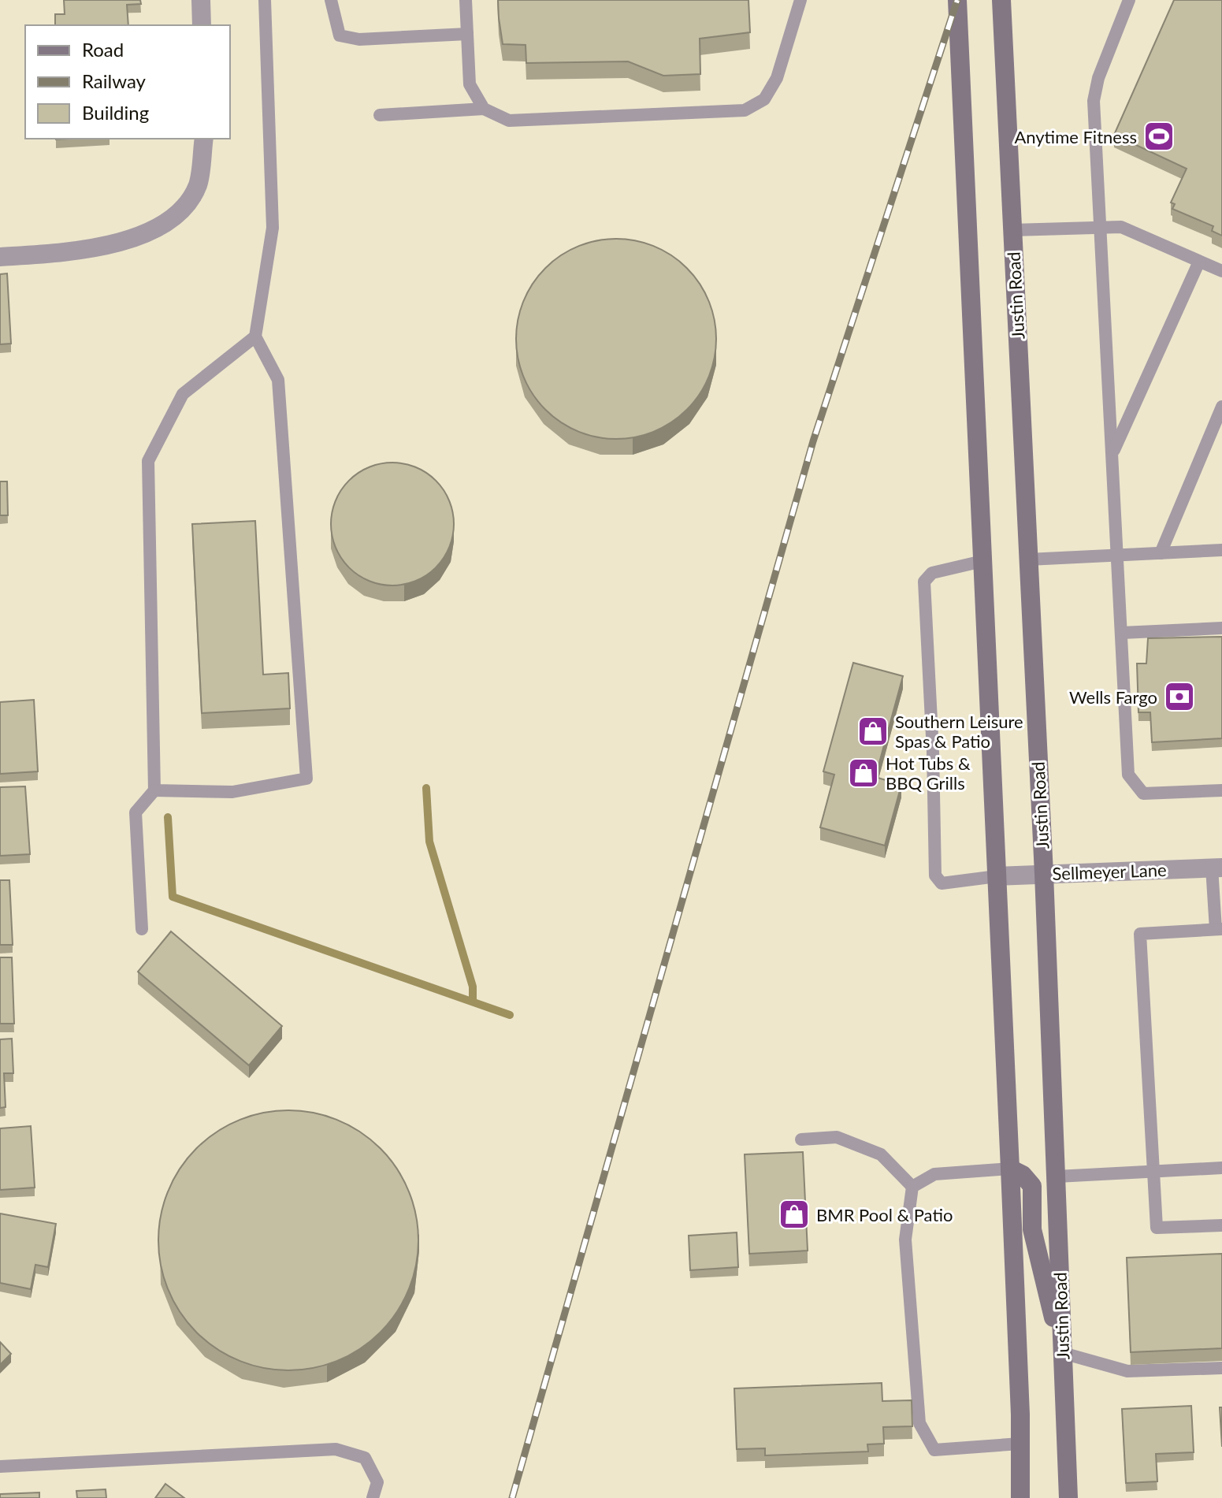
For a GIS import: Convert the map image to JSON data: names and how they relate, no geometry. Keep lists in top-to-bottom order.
{
  "streets": {
    "main road": ["Justin Road"],
    "street": ["Sellmeyer Lane"]
  },
  "crossings": [
    ["Justin Road", "Sellmeyer Lane"]
  ],
  "places": {
    "sports": ["Anytime Fitness"],
    "bank": ["Wells Fargo"],
    "shop": ["Southern Leisure Spas & Patio", "Hot Tubs & BBQ Grills", "BMR Pool & Patio"]
  },
  "legend": ["Road", "Railway", "Building"]
}
